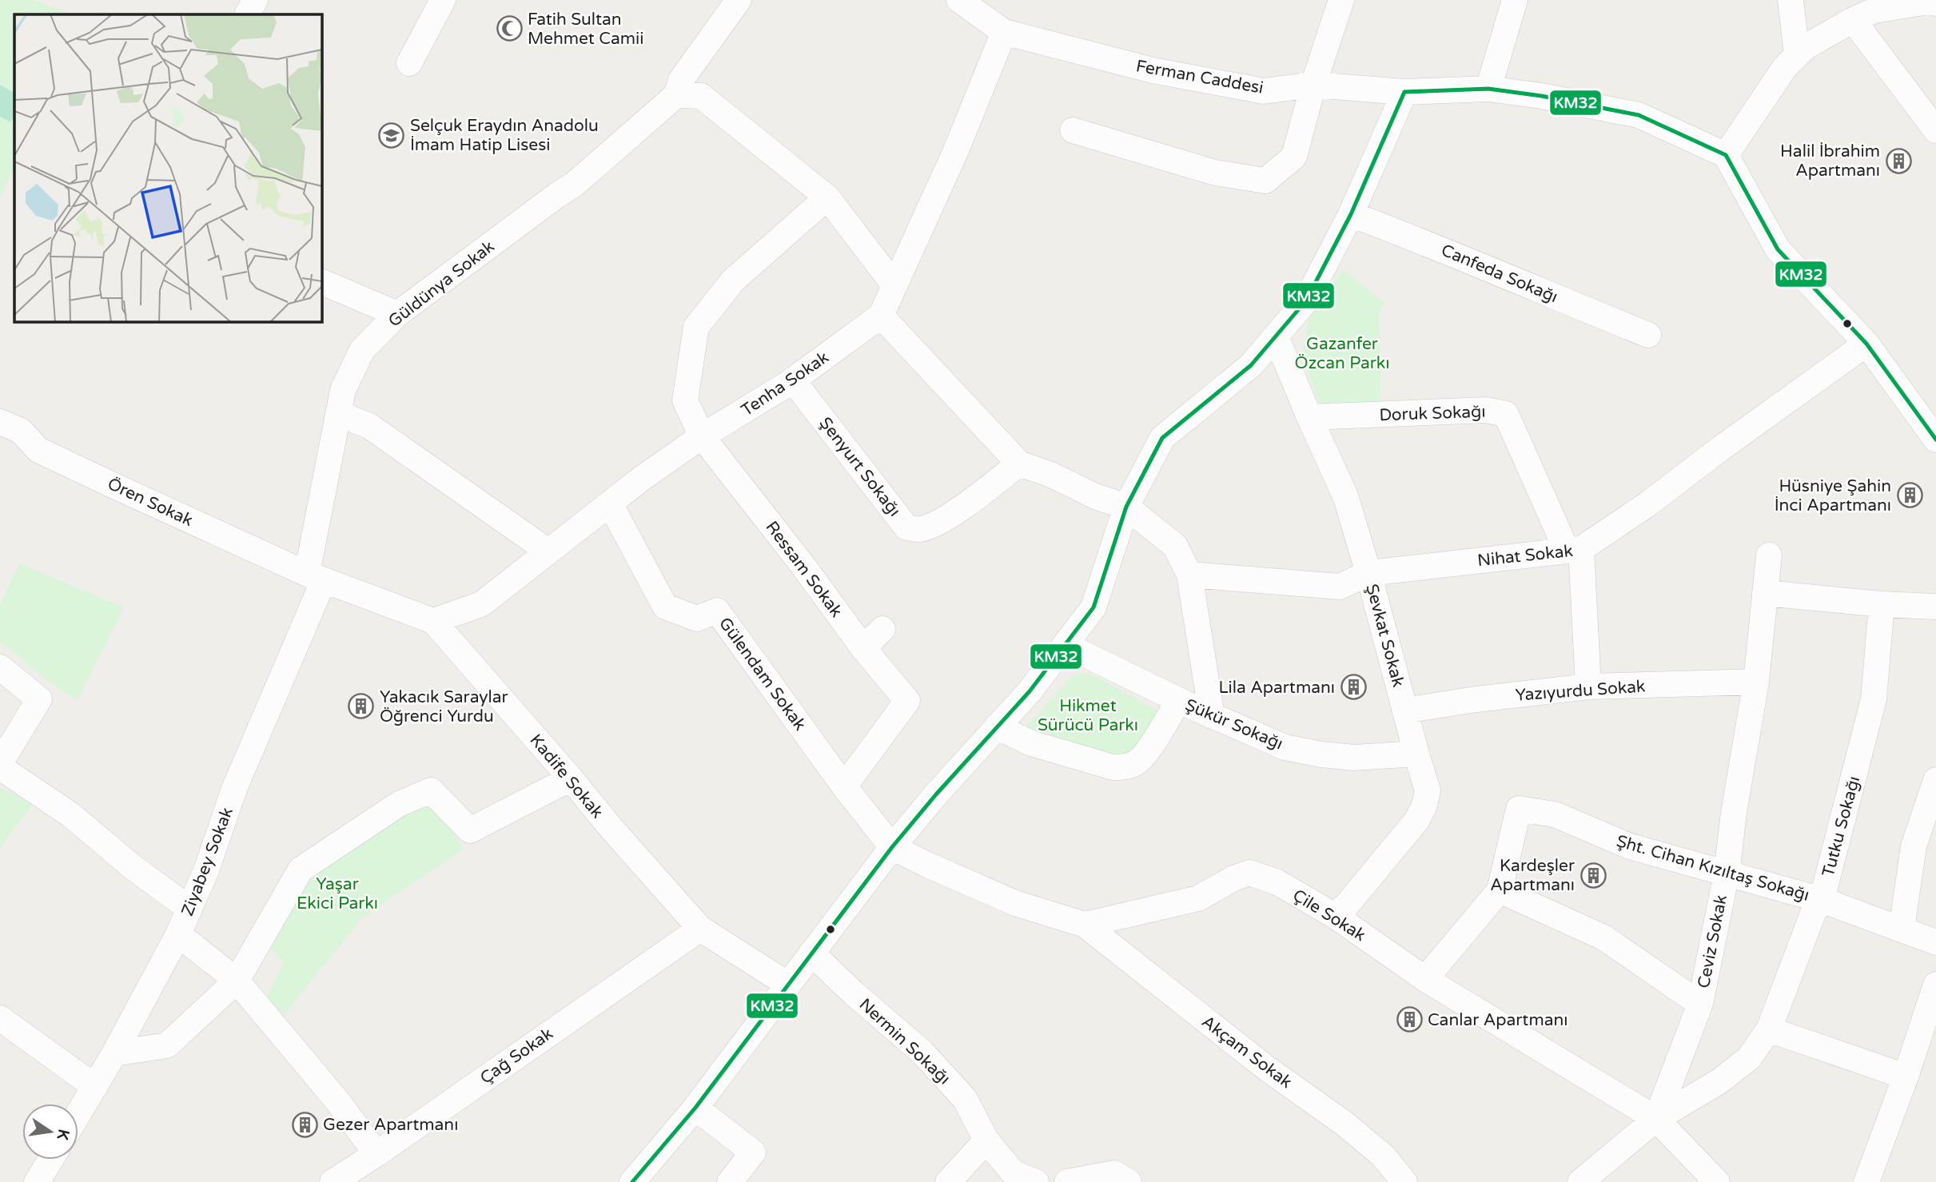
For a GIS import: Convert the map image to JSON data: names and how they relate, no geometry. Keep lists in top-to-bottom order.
{
  "streets": {
    "street": [
      "Ferman Caddesi",
      "Canfeda Sokağı",
      "Güldünya Sokak",
      "Tenha Sokak",
      "Doruk Sokağı",
      "Şenyurt Sokağı",
      "Ören Sokak",
      "Nihat Sokak",
      "Ressam Sokak",
      "Şevkat Sokak",
      "Gülendam Sokak",
      "Yazıyurdu Sokak",
      "Şükür Sokağı",
      "Kadife Sokak",
      "Tutku Sokağı",
      "Ziyabey Sokak",
      "Şht. Cihan Kızıltaş Sokağı",
      "Çile Sokak",
      "Ceviz Sokak",
      "Nermin Sokağı",
      "Akçam Sokak",
      "Çağ Sokak"
    ]
  },
  "crossings": [
    ["Ferman Caddesi", "Tenha Sokak"],
    ["Güldünya Sokak", "Ören Sokak"],
    ["Güldünya Sokak", "Kadife Sokak"],
    ["Güldünya Sokak", "Ziyabey Sokak"],
    ["Tenha Sokak", "Şenyurt Sokağı"],
    ["Tenha Sokak", "Ressam Sokak"],
    ["Tenha Sokak", "Gülendam Sokak"],
    ["Tenha Sokak", "Kadife Sokak"],
    ["Doruk Sokağı", "Nihat Sokak"],
    ["Doruk Sokağı", "Şevkat Sokak"],
    ["Ören Sokak", "Kadife Sokak"],
    ["Ören Sokak", "Ziyabey Sokak"],
    ["Nihat Sokak", "Şevkat Sokak"],
    ["Ressam Sokak", "Gülendam Sokak"],
    ["Şevkat Sokak", "Yazıyurdu Sokak"],
    ["Şevkat Sokak", "Şükür Sokağı"],
    ["Şevkat Sokak", "Çile Sokak"],
    ["Yazıyurdu Sokak", "Ceviz Sokak"],
    ["Kadife Sokak", "Ziyabey Sokak"],
    ["Kadife Sokak", "Çağ Sokak"],
    ["Tutku Sokağı", "Şht. Cihan Kızıltaş Sokağı"],
    ["Tutku Sokağı", "Çile Sokak"],
    ["Tutku Sokağı", "Ceviz Sokak"],
    ["Şht. Cihan Kızıltaş Sokağı", "Çile Sokak"],
    ["Şht. Cihan Kızıltaş Sokağı", "Ceviz Sokak"],
    ["Çile Sokak", "Ceviz Sokak"],
    ["Çile Sokak", "Akçam Sokak"]
  ],
  "parks": ["Gazanfer Özcan Parkı", "Hikmet Sürücü Parkı", "Yaşar Ekici Parkı"],
  "places": {
    "mosque": ["Fatih Sultan Mehmet Camii"],
    "school or university": ["Selçuk Eraydın Anadolu İmam Hatip Lisesi"],
    "building": [
      "Halil İbrahim Apartmanı",
      "Hüsniye Şahin İnci Apartmanı",
      "Lila Apartmanı",
      "Yakacık Saraylar Öğrenci Yurdu",
      "Kardeşler Apartmanı",
      "Canlar Apartmanı",
      "Gezer Apartmanı"
    ]
  },
  "lines": ["transit line KM32"],
  "north": "right"
}
